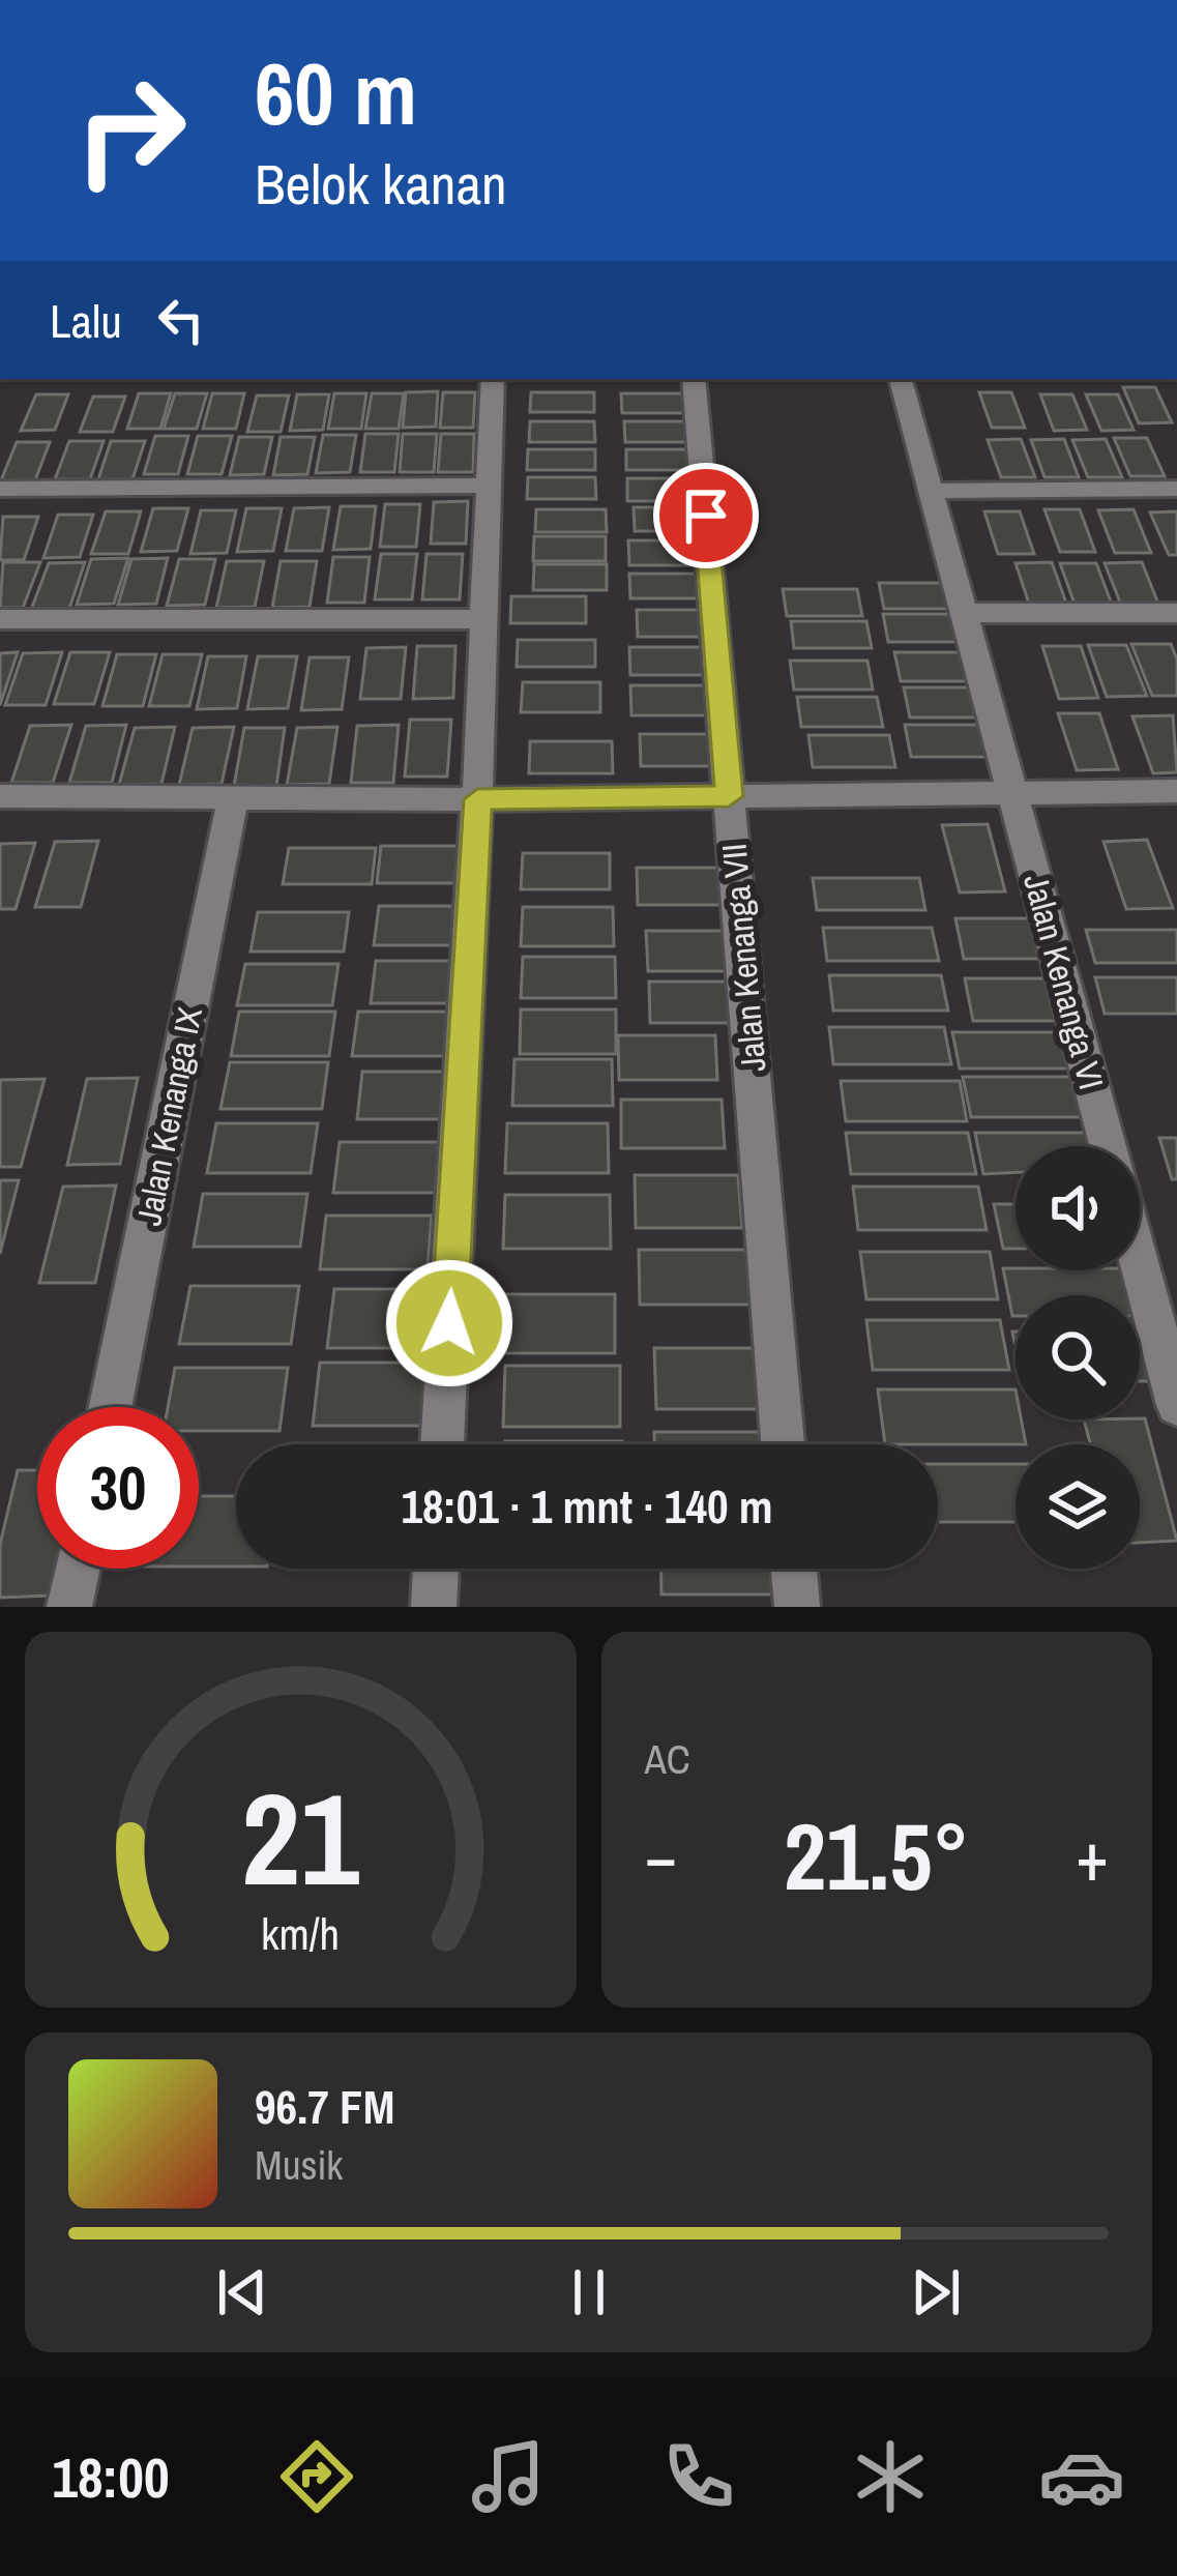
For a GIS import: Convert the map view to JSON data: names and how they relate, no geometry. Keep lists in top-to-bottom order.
{
  "streets": {
    "street": ["Jalan Kenanga VII", "Jalan Kenanga VI", "Jalan Kenanga IX"]
  },
  "page": {
    "turn": ["60 m", "Belok kanan"],
    "then": "Lalu",
    "limit": "30",
    "trip": "18:01 · 1 mnt · 140 m",
    "tile": "AC",
    "heat": ["−", "21.5°", "+"],
    "song": ["96.7 FM", "Musik"],
    "tabs": "18:00",
    "gauge": ["21", "km/h"]
  }
}
